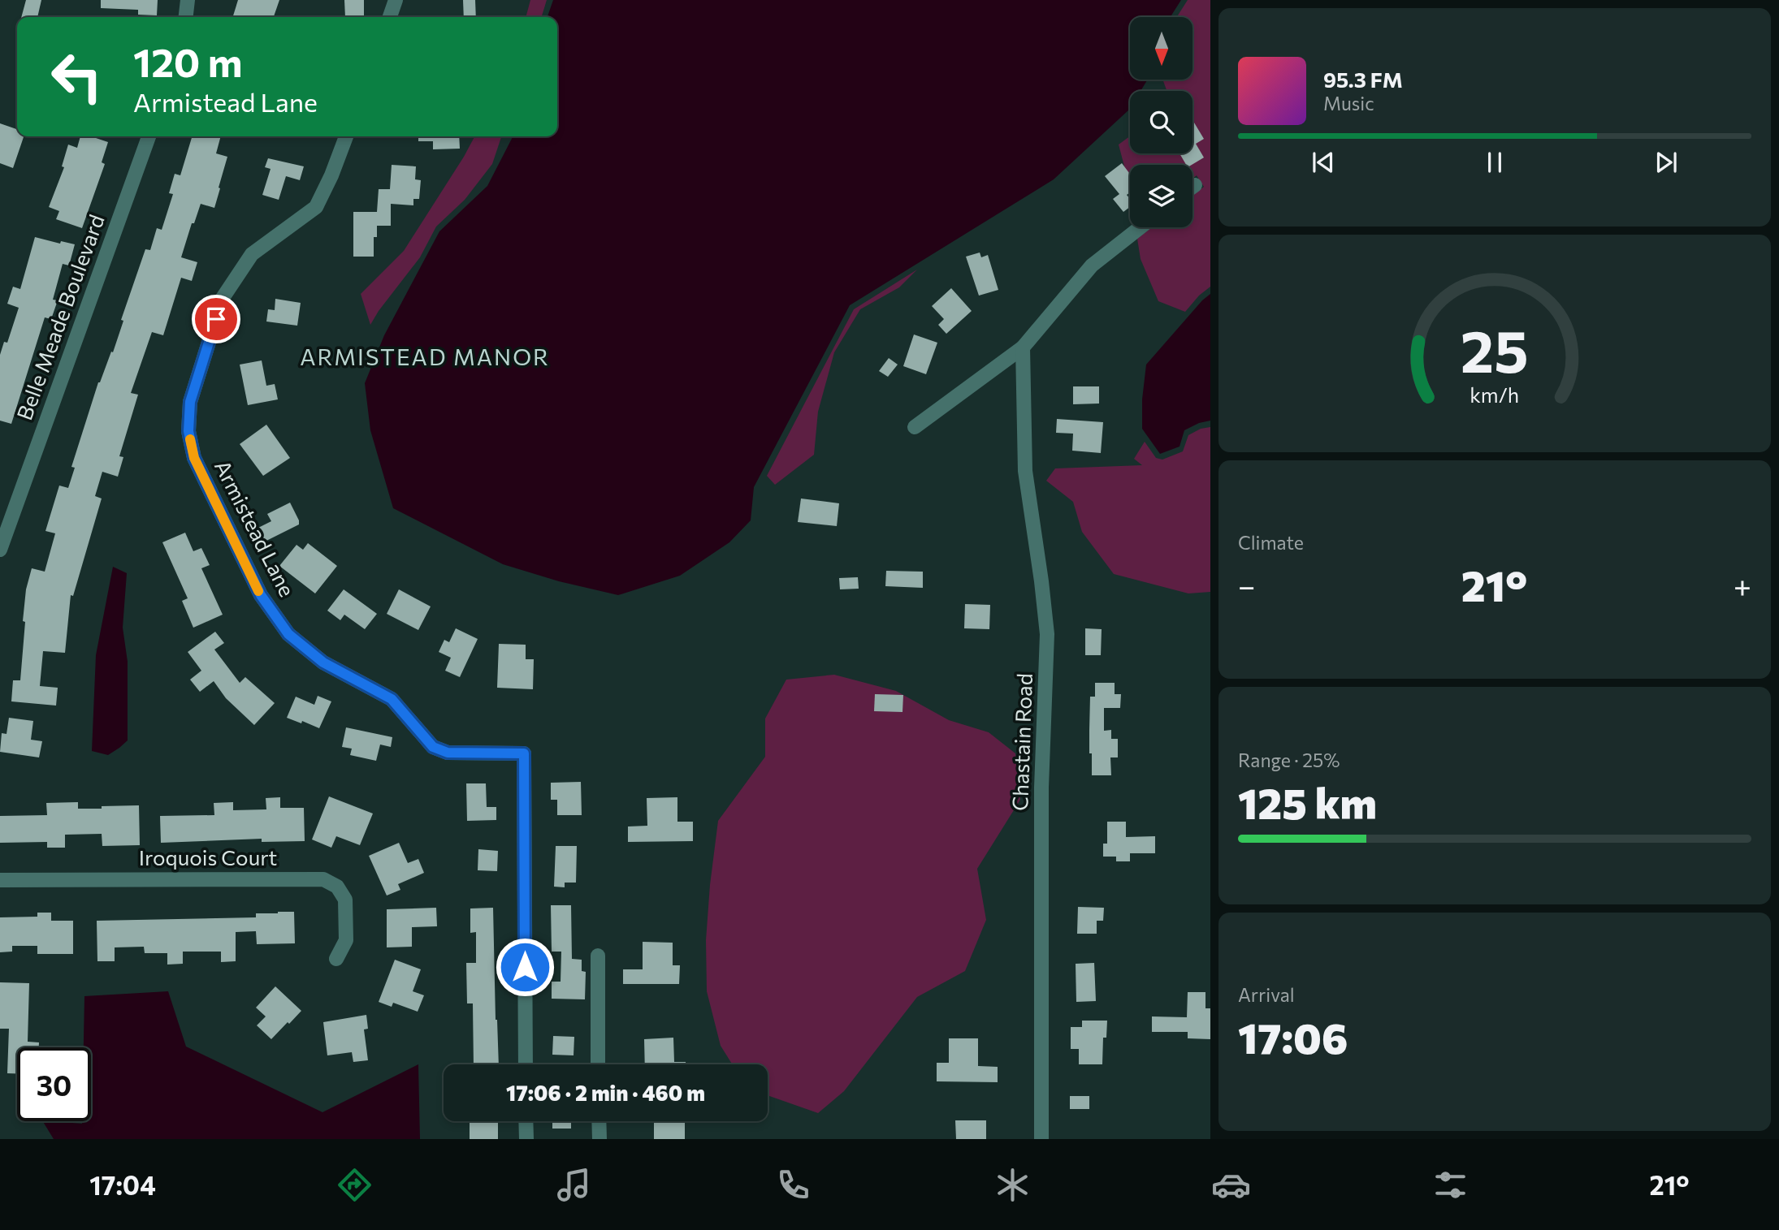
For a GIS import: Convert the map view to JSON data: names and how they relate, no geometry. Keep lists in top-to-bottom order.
{
  "streets": {
    "street": [
      "Belle Meade Boulevard",
      "Armistead Lane",
      "Chastain Road",
      "Iroquois Court"
    ]
  },
  "districts": ["ARMISTEAD MANOR"],
  "north": "bottom",
  "page": {
    "turn": ["120 m", "Armistead Lane"],
    "song": ["95.3 FM", "Music"],
    "tile": [
      "Climate",
      ["Range · 25%", "125 km"],
      ["Arrival", "17:06"]
    ],
    "heat": ["−", "21°", "+"],
    "limit": "30",
    "trip": "17:06 · 2 min · 460 m",
    "tabs": ["17:04", "21°"],
    "gauge": ["25", "km/h"]
  }
}
